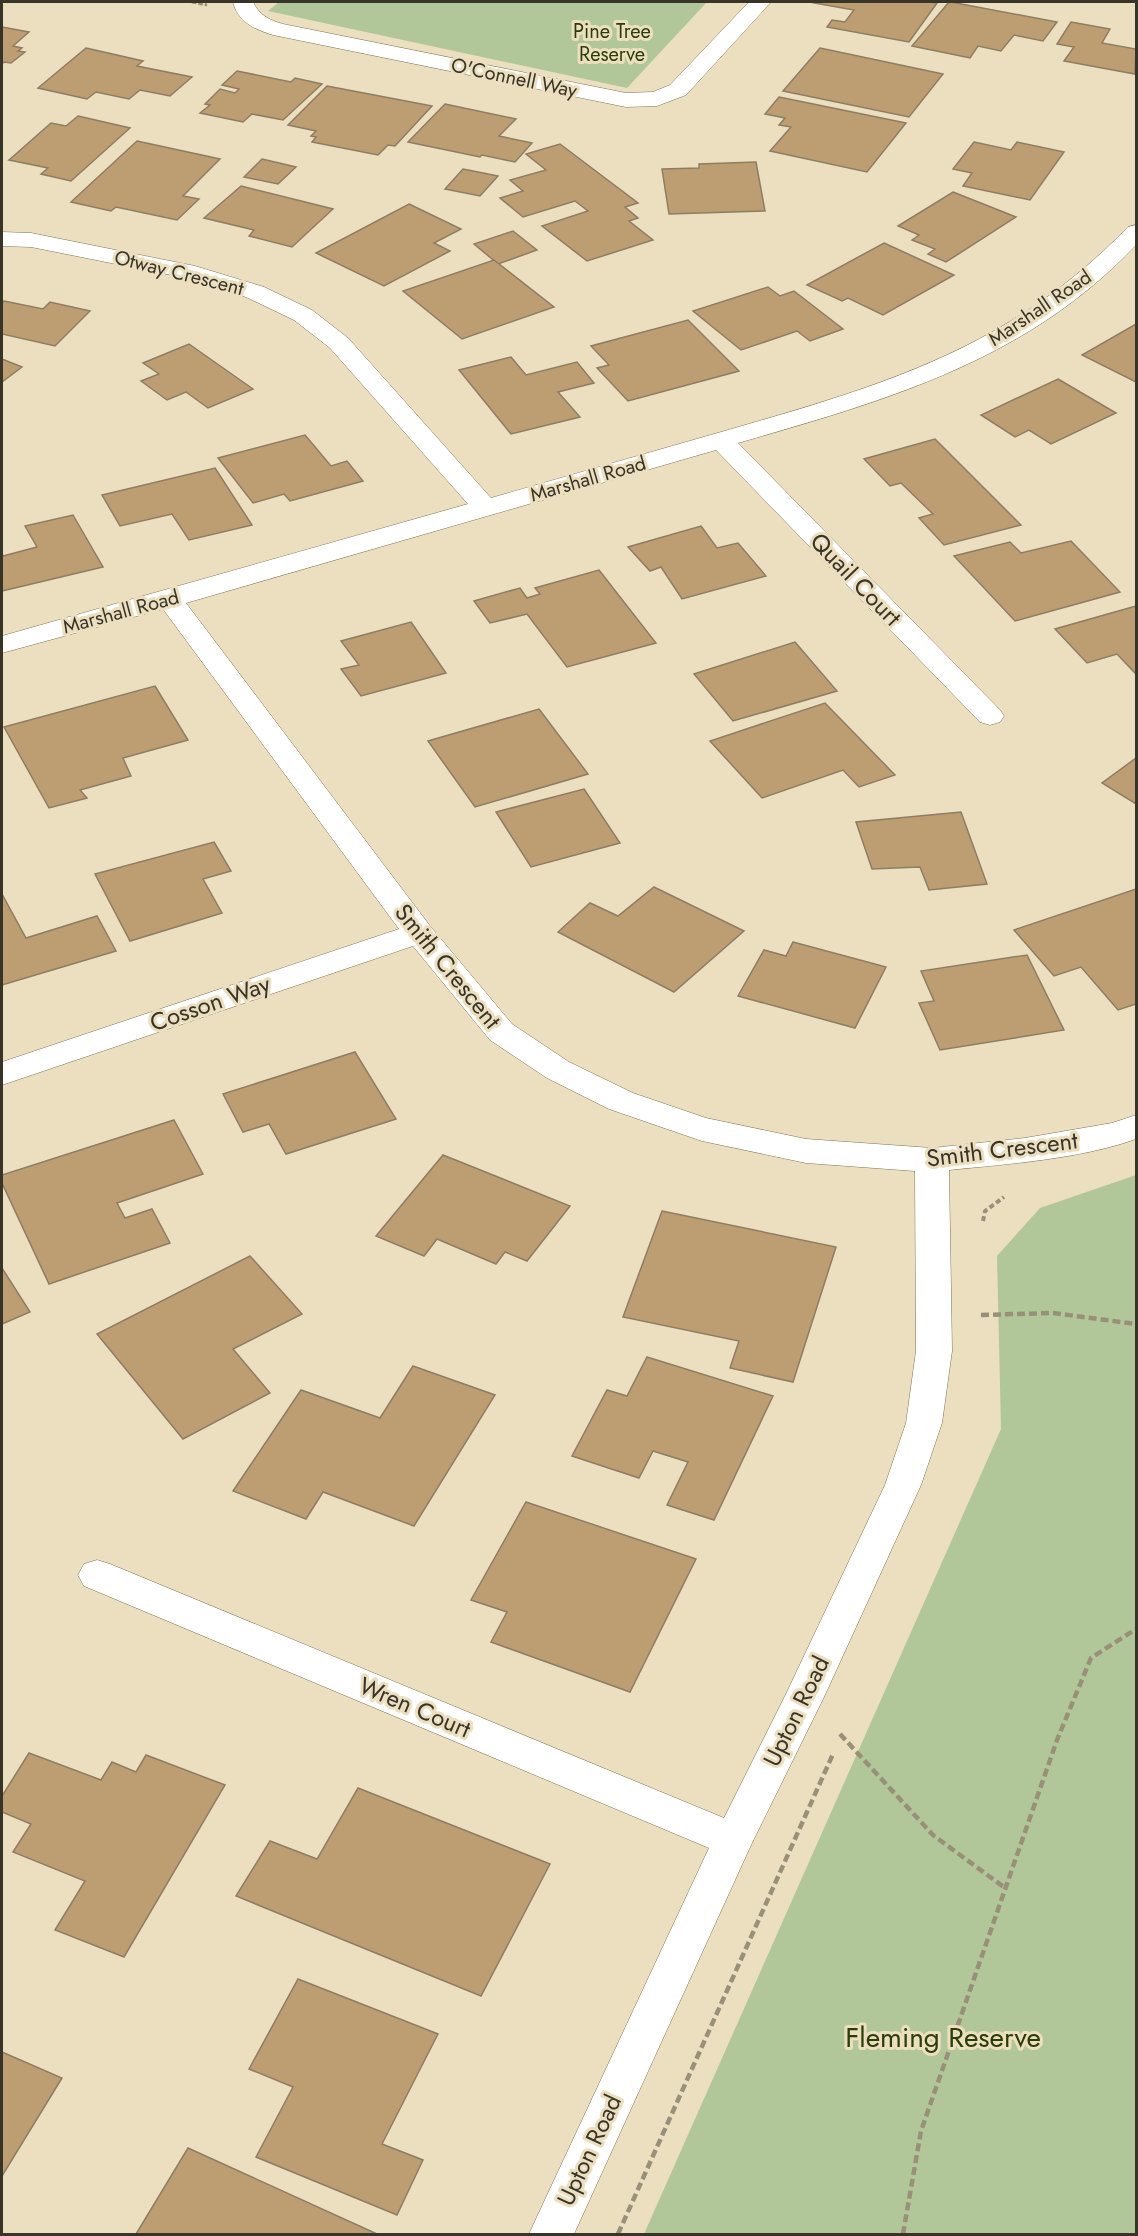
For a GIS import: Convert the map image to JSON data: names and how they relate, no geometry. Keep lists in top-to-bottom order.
{
  "streets": {
    "street": [
      "O'Connell Way",
      "Otway Crescent",
      "Marshall Road",
      "Quail Court",
      "Smith Crescent",
      "Cosson Way",
      "Wren Court",
      "Upton Road"
    ]
  },
  "crossings": [
    ["Otway Crescent", "Marshall Road"],
    ["Marshall Road", "Quail Court"],
    ["Marshall Road", "Smith Crescent"],
    ["Smith Crescent", "Cosson Way"],
    ["Smith Crescent", "Upton Road"],
    ["Wren Court", "Upton Road"]
  ],
  "parks": ["Pine Tree Reserve", "Fleming Reserve"]
}
